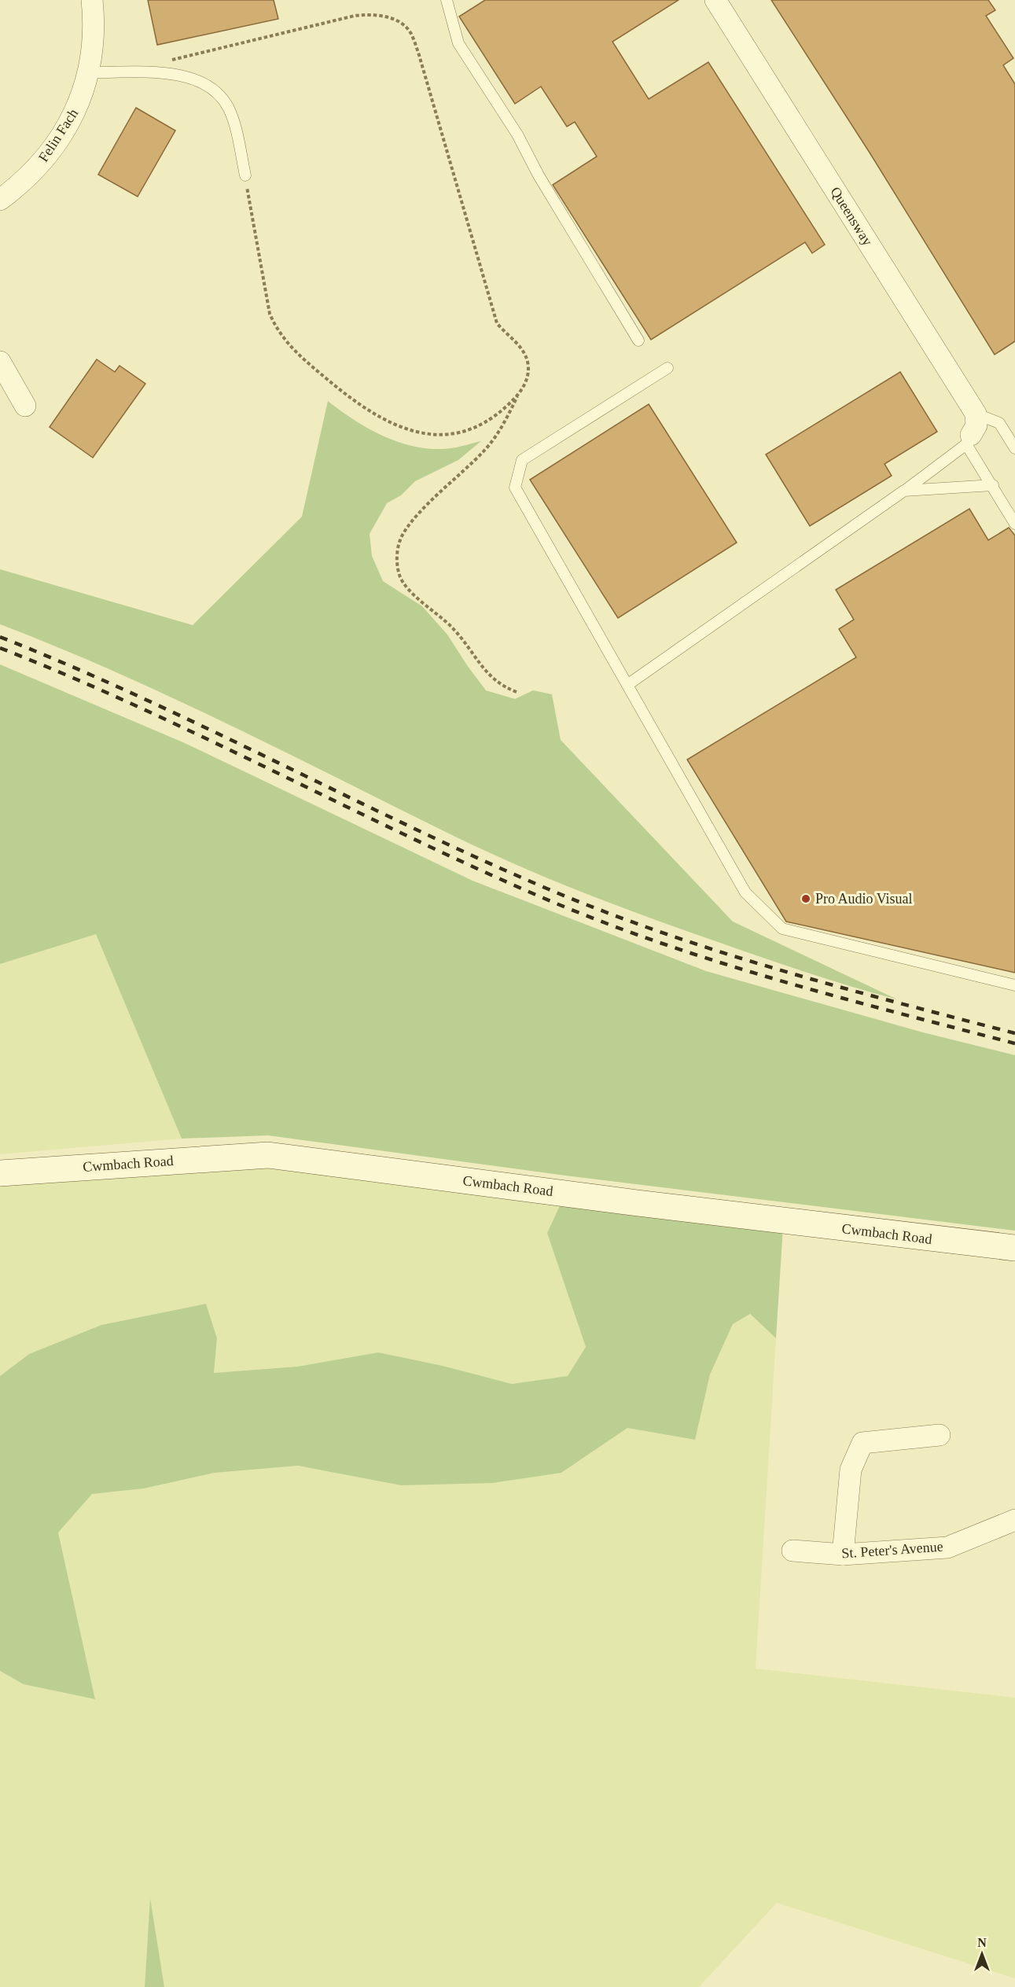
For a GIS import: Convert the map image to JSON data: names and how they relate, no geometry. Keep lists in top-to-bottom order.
{
  "streets": {
    "main road": ["Cwmbach Road"],
    "street": ["Felin Fach", "Queensway", "St. Peter's Avenue"]
  },
  "places": ["Pro Audio Visual"],
  "north": "top"
}
